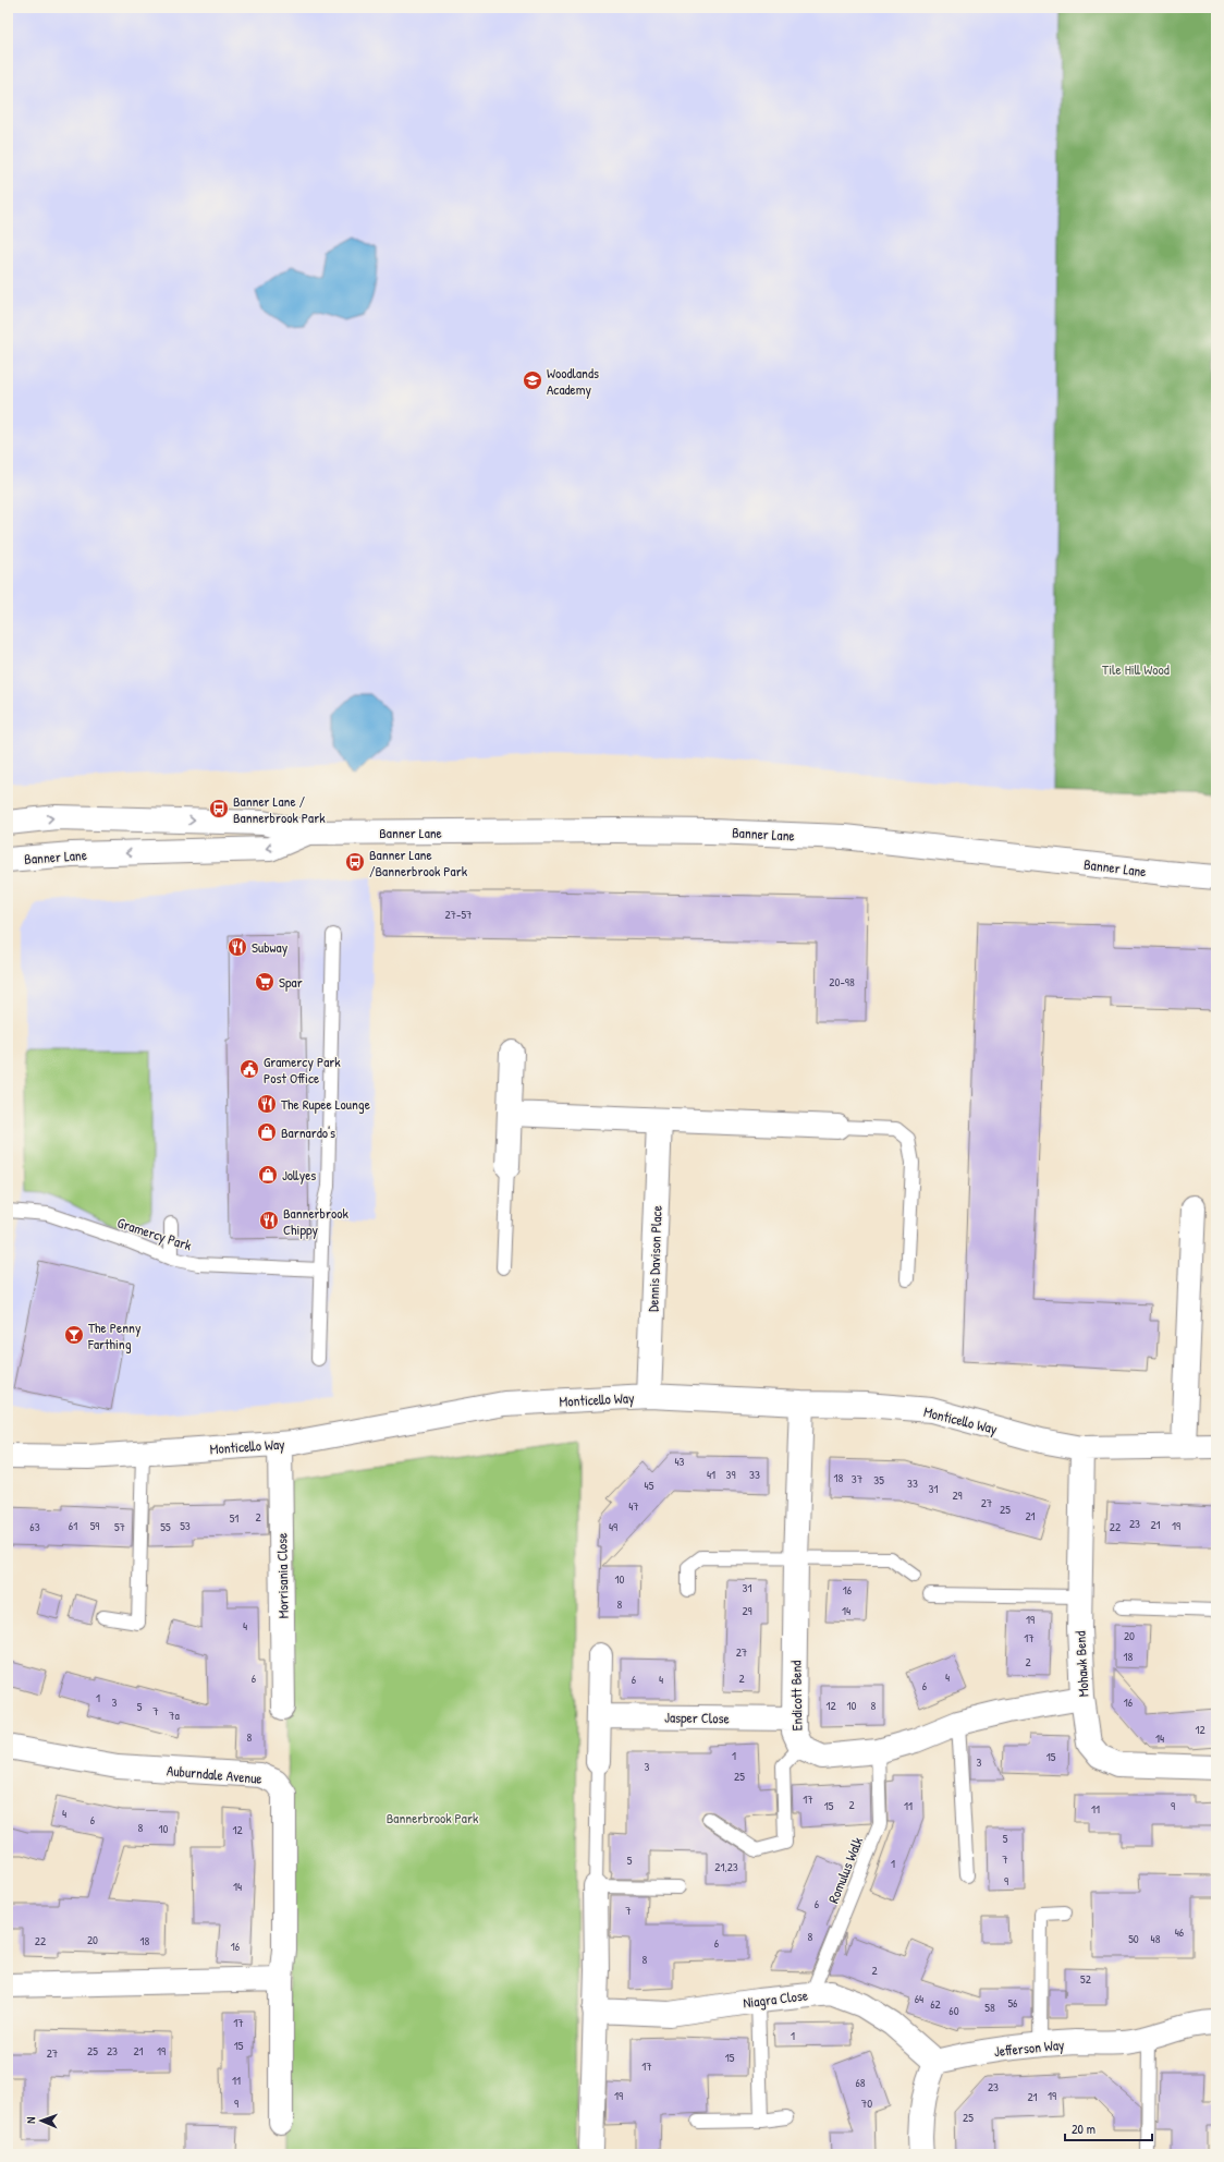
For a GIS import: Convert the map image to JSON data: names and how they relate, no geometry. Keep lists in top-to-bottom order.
{
  "streets": {
    "street": [
      "Banner Lane",
      "Dennis Davison Place",
      "Monticello Way",
      "Morrisania Close",
      "Mohawk Bend",
      "Endicott Bend",
      "Jasper Close",
      "Auburndale Avenue",
      "Niagra Close",
      "Jefferson Way"
    ],
    "lane": ["Gramercy Park", "Romulus Walk"]
  },
  "crossings": [
    ["Dennis Davison Place", "Monticello Way"],
    ["Monticello Way", "Morrisania Close"],
    ["Monticello Way", "Mohawk Bend"],
    ["Monticello Way", "Endicott Bend"],
    ["Mohawk Bend", "Endicott Bend"],
    ["Endicott Bend", "Jasper Close"],
    ["Endicott Bend", "Romulus Walk"],
    ["Romulus Walk", "Niagra Close"],
    ["Niagra Close", "Jefferson Way"]
  ],
  "parks": ["Tile Hill Wood", "Bannerbrook Park"],
  "places": {
    "school or university": ["Woodlands Academy"],
    "bus stop": ["Banner Lane / Bannerbrook Park", "Banner Lane /Bannerbrook Park"],
    "restaurant": ["Subway", "The Rupee Lounge", "Bannerbrook Chippy"],
    "supermarket": ["Spar"],
    "public building": ["Gramercy Park Post Office"],
    "shop": ["Barnardo's", "Jollyes"],
    "bar": ["The Penny Farthing"]
  },
  "house_numbers": [
    "27-57",
    "20-98",
    "43",
    "41",
    "39",
    "33",
    "18",
    "37",
    "35",
    "33",
    "45",
    "31",
    "29",
    "27",
    "47",
    "25",
    "21",
    "2",
    "51",
    "23",
    "21",
    "61",
    "59",
    "53",
    "19",
    "63",
    "57",
    "55",
    "49",
    "22",
    "10",
    "31",
    "16",
    "8",
    "29",
    "14",
    "19",
    "4",
    "20",
    "17",
    "27",
    "18",
    "2",
    "4",
    "6",
    "2",
    "6",
    "4",
    "6",
    "1",
    "3",
    "16",
    "12",
    "10",
    "8",
    "5",
    "7",
    "7a",
    "12",
    "8",
    "14",
    "1",
    "15",
    "3",
    "3",
    "25",
    "17",
    "2",
    "15",
    "11",
    "9",
    "11",
    "4",
    "6",
    "8",
    "10",
    "12",
    "5",
    "7",
    "5",
    "1",
    "21,23",
    "9",
    "14",
    "6",
    "7",
    "46",
    "8",
    "50",
    "48",
    "20",
    "22",
    "18",
    "6",
    "16",
    "8",
    "2",
    "52",
    "64",
    "56",
    "62",
    "58",
    "60",
    "17",
    "1",
    "15",
    "25",
    "23",
    "21",
    "19",
    "27",
    "15",
    "17",
    "11",
    "68",
    "23",
    "19",
    "19",
    "21",
    "9",
    "70",
    "25"
  ],
  "scale_bar": "20 m",
  "north": "left"
}
